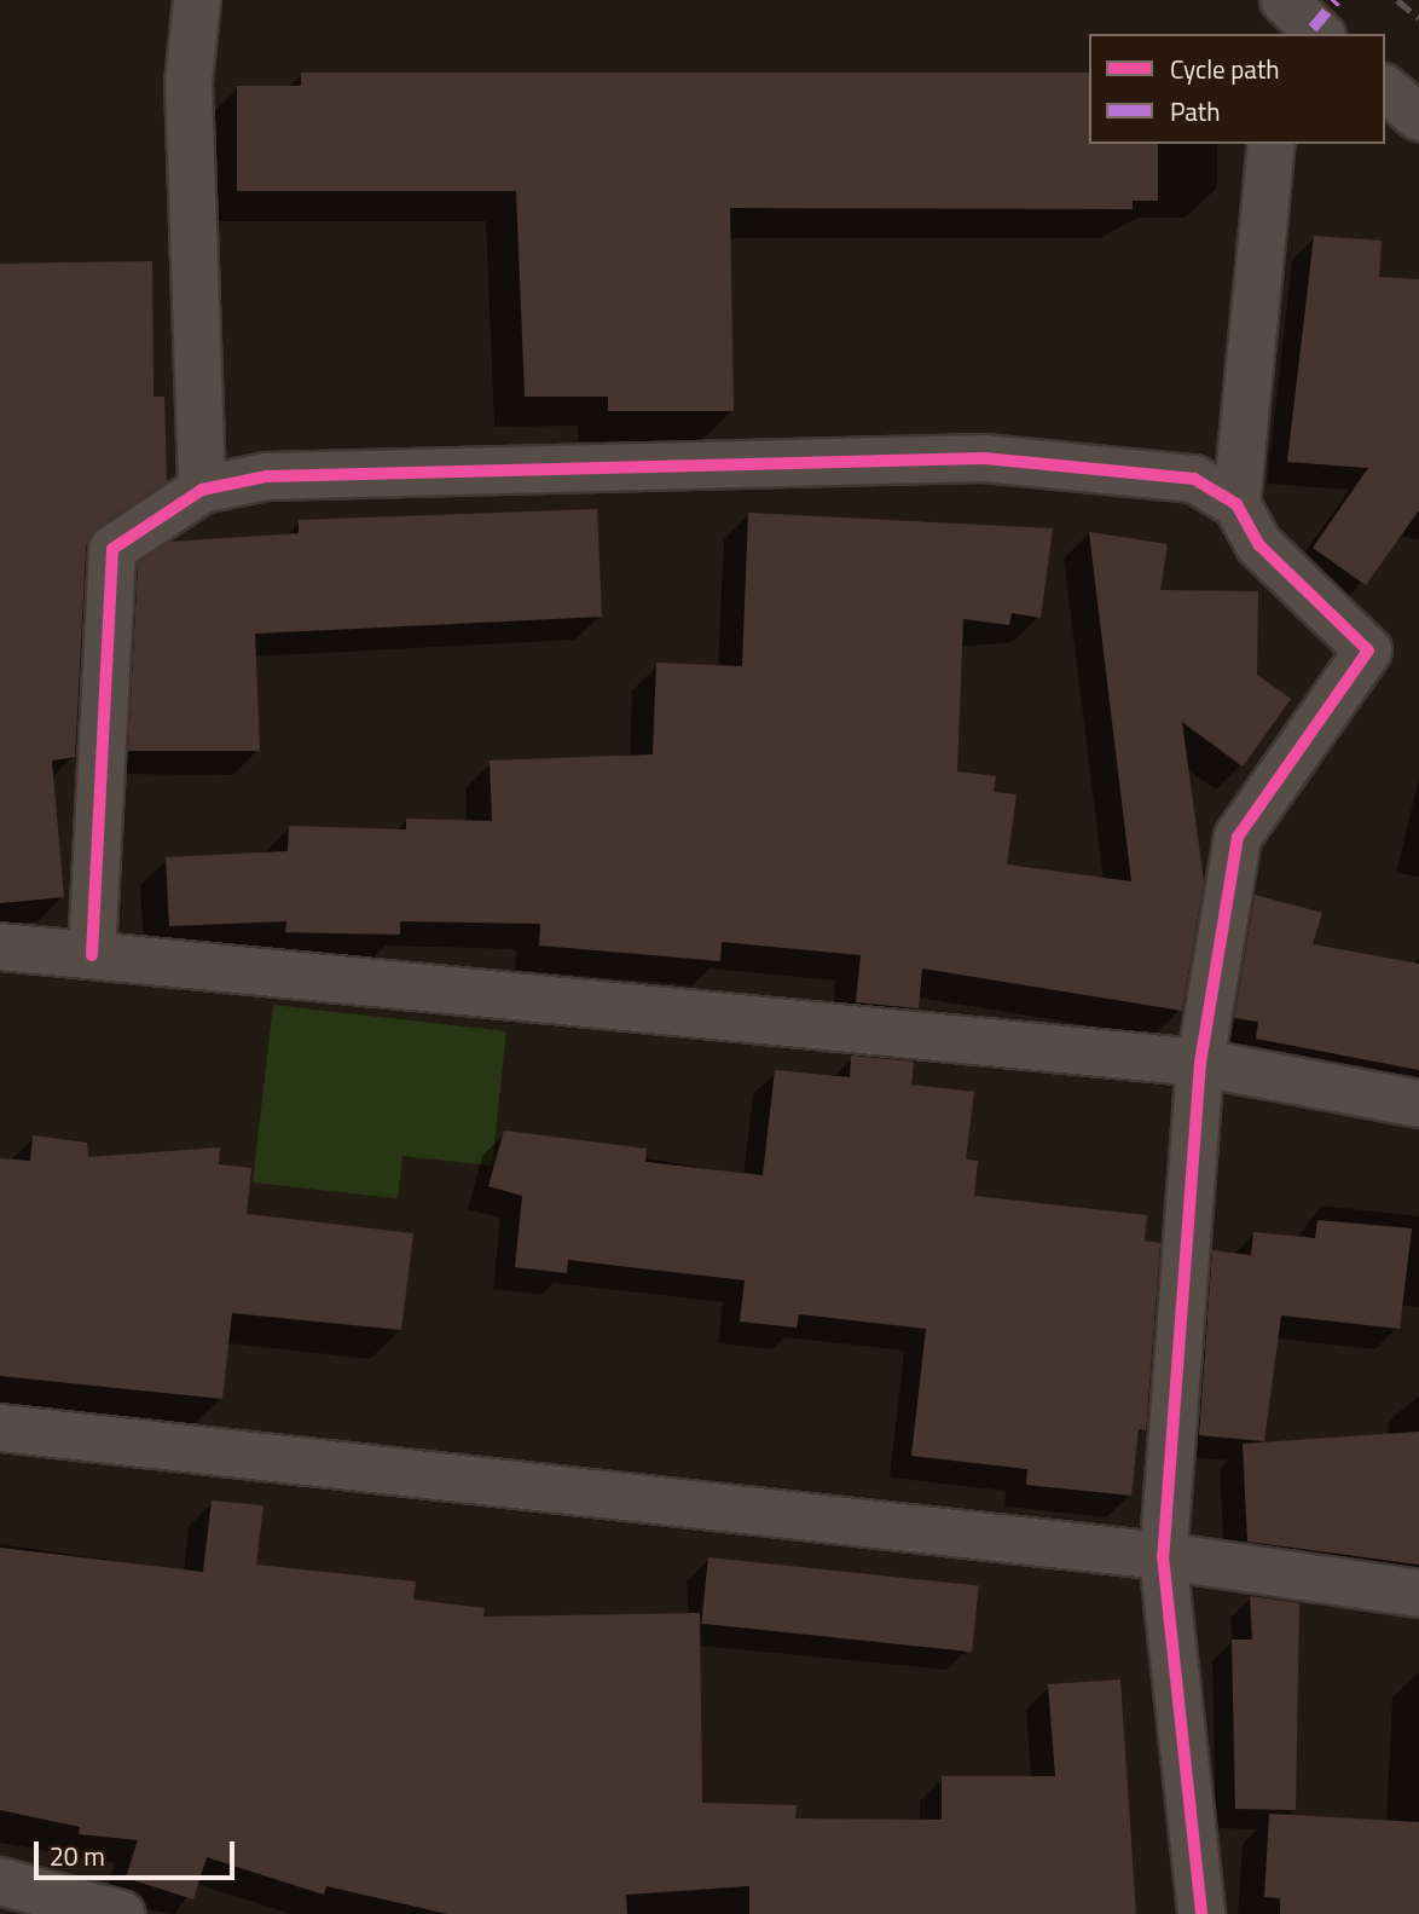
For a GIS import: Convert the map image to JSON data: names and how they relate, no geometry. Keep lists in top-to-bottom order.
{
  "legend": ["Cycle path", "Path"],
  "scale_bar": "20 m"
}
